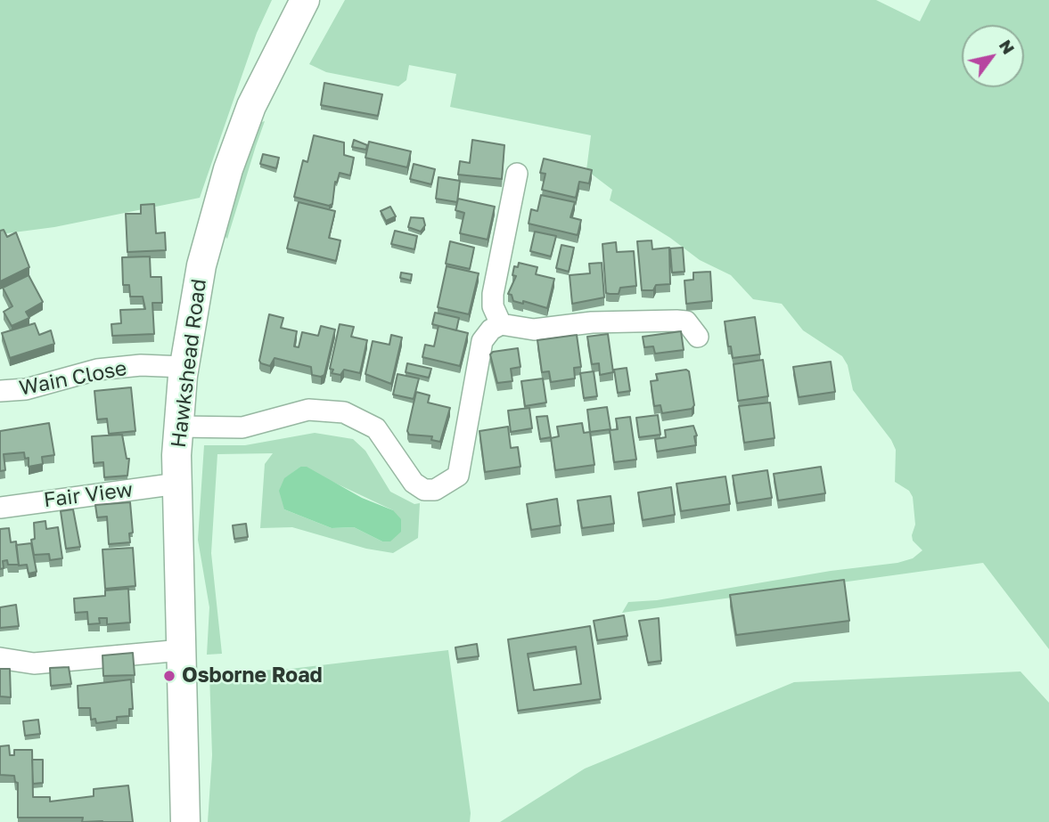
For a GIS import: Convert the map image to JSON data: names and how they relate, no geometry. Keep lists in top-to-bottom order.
{
  "streets": {
    "street": ["Hawkshead Road", "Wain Close", "Fair View"]
  },
  "crossings": [
    ["Hawkshead Road", "Wain Close"],
    ["Hawkshead Road", "Fair View"]
  ],
  "places": ["Osborne Road"],
  "north": "top right"
}
